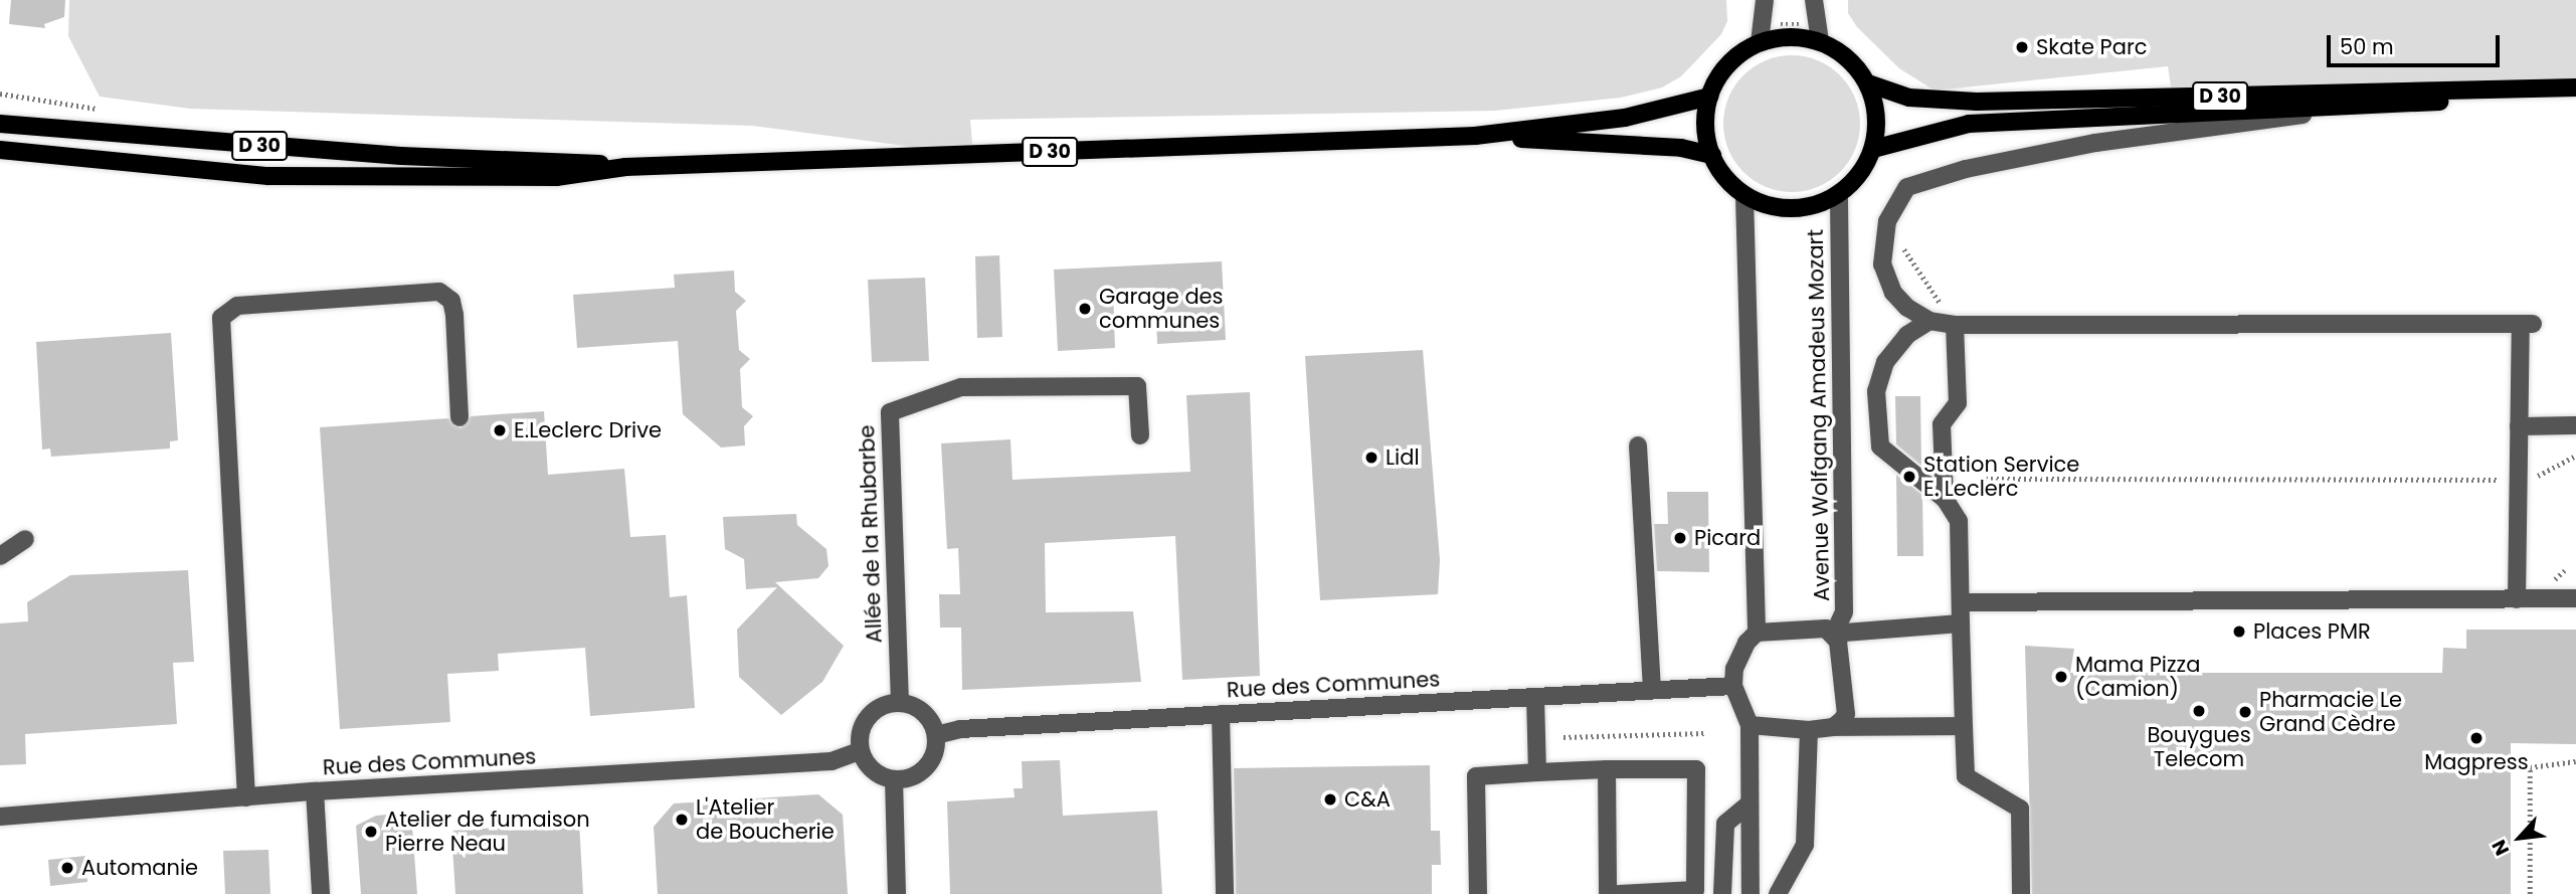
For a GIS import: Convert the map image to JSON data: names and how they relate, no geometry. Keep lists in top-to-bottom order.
{
  "streets": {
    "main road": ["D 30"],
    "street": ["Avenue Wolfgang Amadeus Mozart", "Allée de la Rhubarbe", "Rue des Communes"]
  },
  "crossings": [
    ["D 30", "Avenue Wolfgang Amadeus Mozart"],
    ["Avenue Wolfgang Amadeus Mozart", "Rue des Communes"],
    ["Allée de la Rhubarbe", "Rue des Communes"]
  ],
  "places": [
    "Skate Parc",
    "Garage des communes",
    "E.Leclerc Drive",
    "Lidl",
    "Station Service E. Leclerc",
    "Picard",
    "Places PMR",
    "Mama Pizza (Camion)",
    "Bouygues Telecom",
    "Pharmacie Le Grand Cèdre",
    "Magpress",
    "C&A",
    "L'Atelier de Boucherie",
    "Atelier de fumaison Pierre Neau",
    "Automanie"
  ],
  "scale_bar": "50 m",
  "north": "bottom left"
}
